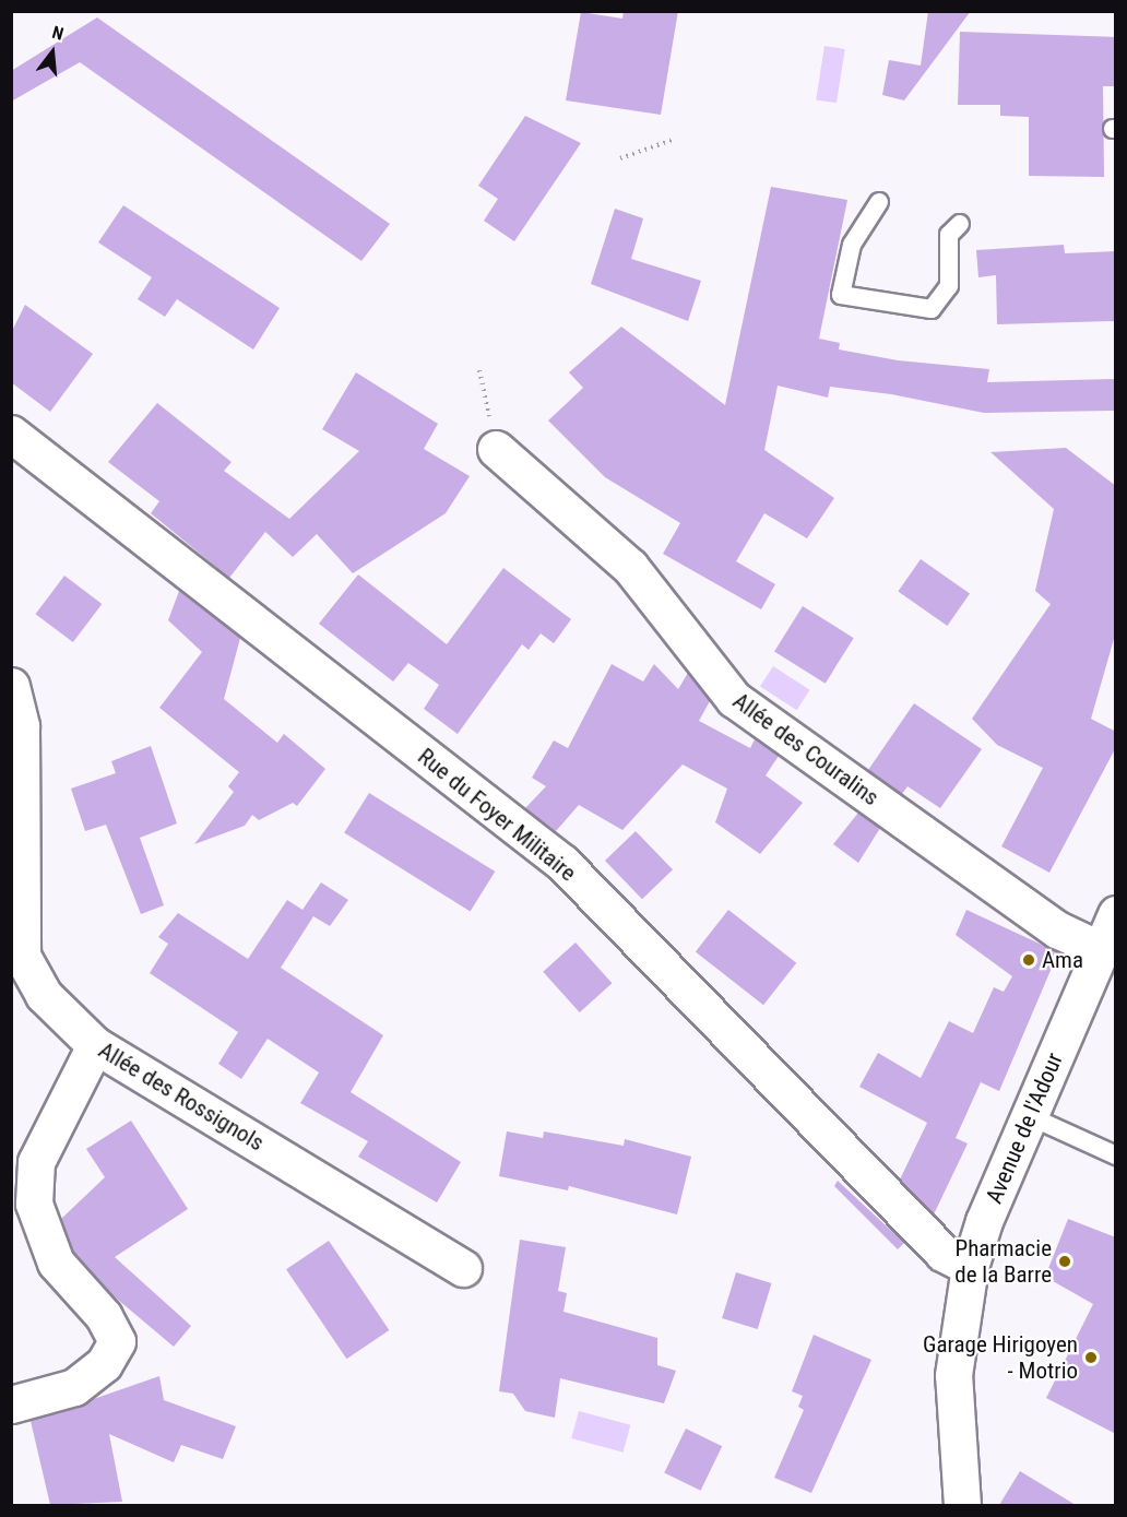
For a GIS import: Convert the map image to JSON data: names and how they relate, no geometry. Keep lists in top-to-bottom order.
{
  "streets": {
    "street": [
      "Allée des Couralins",
      "Rue du Foyer Militaire",
      "Allée des Rossignols",
      "Avenue de l'Adour"
    ]
  },
  "crossings": [
    ["Allée des Couralins", "Avenue de l'Adour"],
    ["Rue du Foyer Militaire", "Avenue de l'Adour"]
  ],
  "places": ["Ama", "Pharmacie de la Barre", "Garage Hirigoyen - Motrio"],
  "north": "top"
}
